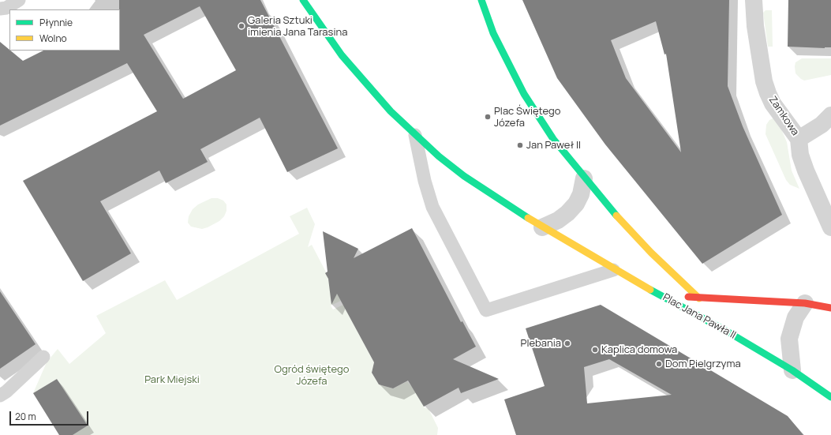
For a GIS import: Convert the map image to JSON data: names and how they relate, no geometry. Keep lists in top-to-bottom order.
{
  "streets": {
    "street": ["Zamkowa", "Plac Jana Pawła II"]
  },
  "parks": ["Ogród świętego Józefa", "Park Miejski"],
  "places": [
    "Galeria Sztuki imienia Jana Tarasina",
    "Plac Świętego Józefa",
    "Jan Paweł II",
    "Plebania",
    "Kaplica domowa",
    "Dom Pielgrzyma"
  ],
  "legend": ["Płynnie", "Wolno"],
  "scale_bar": "20 m"
}
